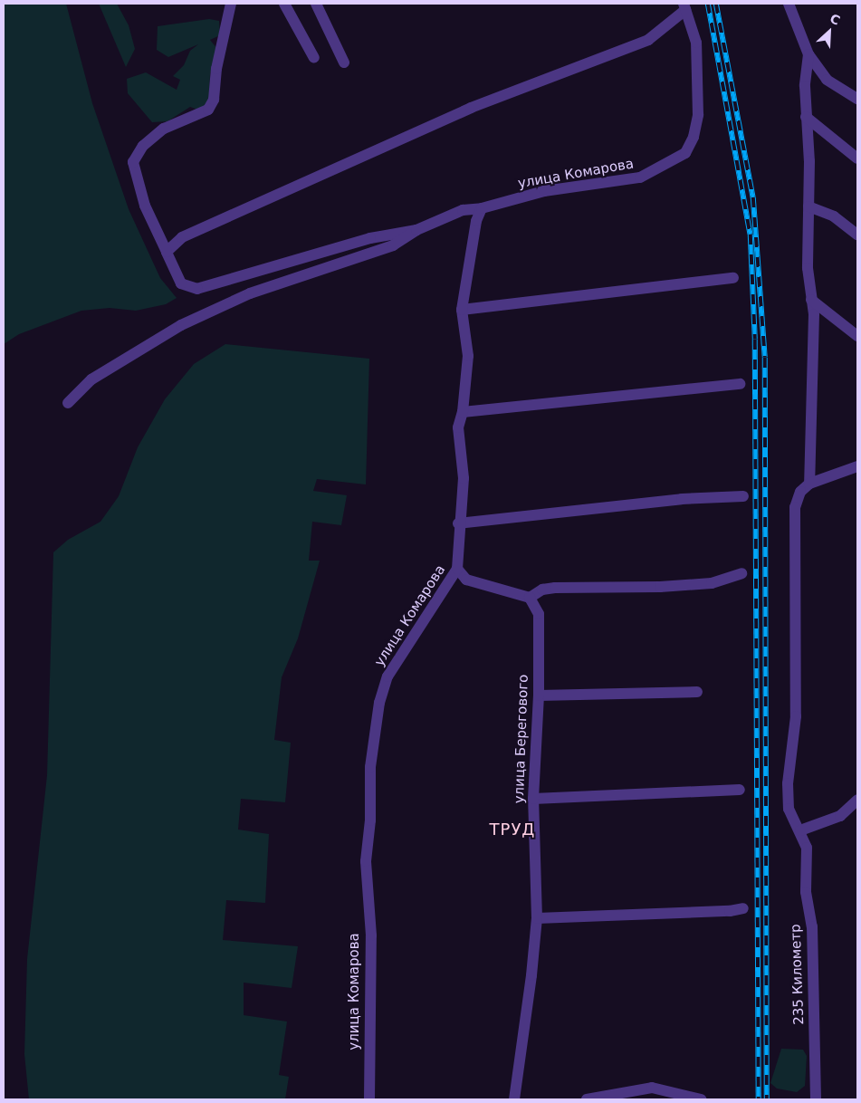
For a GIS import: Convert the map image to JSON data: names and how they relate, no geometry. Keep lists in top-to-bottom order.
{
  "streets": {
    "street": ["улица Комарова", "улица Берегового", "235 Километр"]
  },
  "districts": ["ТРУД"],
  "north": "top right"
}
